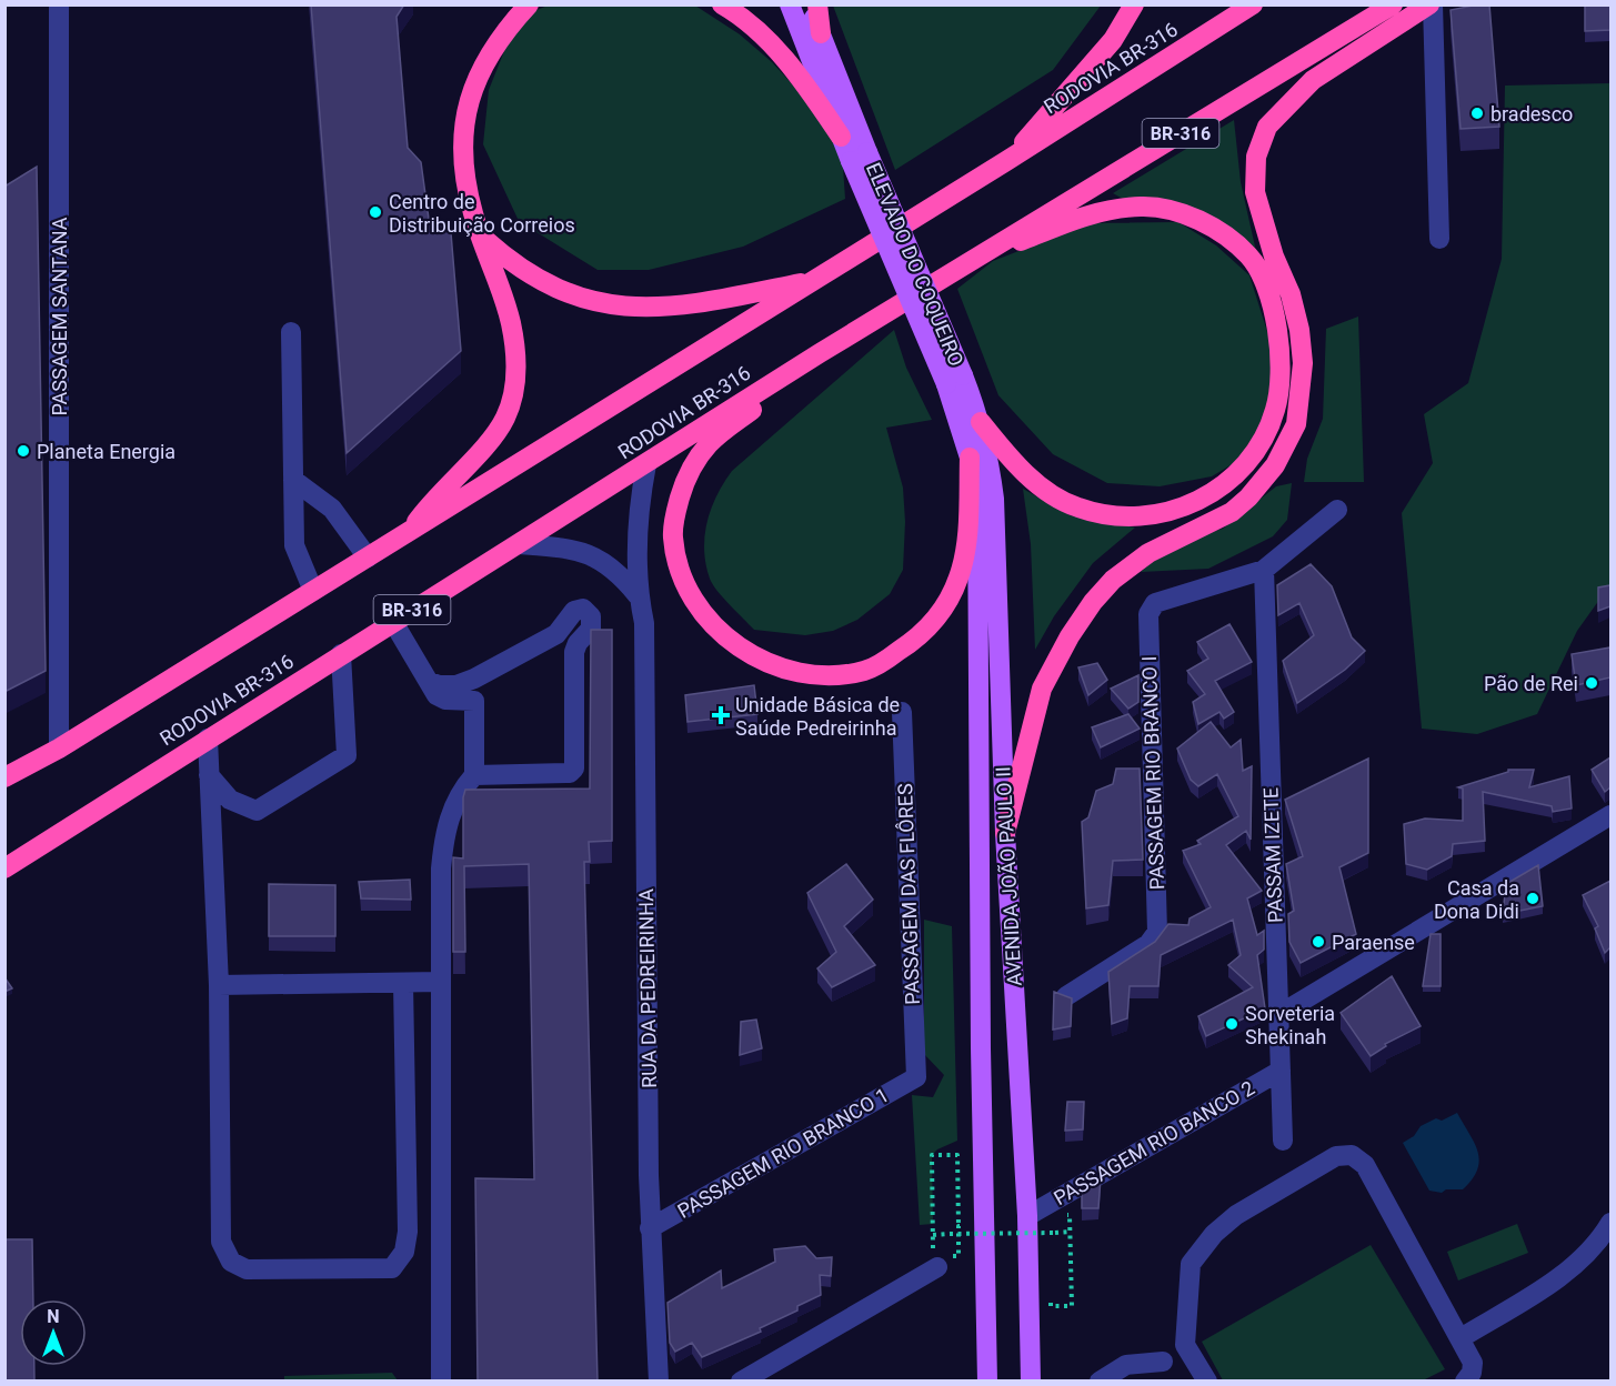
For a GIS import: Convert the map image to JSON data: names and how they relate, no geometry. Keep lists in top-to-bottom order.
{
  "streets": {
    "highway": ["RODOVIA BR-316", "BR-316"],
    "main road": ["ELEVADO DO COQUEIRO", "AVENIDA JOÃO PAULO II"],
    "street": [
      "PASSAGEM SANTANA",
      "PASSAGEM RIO BRANCO I",
      "PASSAM IZETE",
      "PASSAGEM DAS FLÔRES",
      "RUA DA PEDREIRINHA",
      "PASSAGEM RIO BANCO 2",
      "PASSAGEM RIO BRANCO 1"
    ]
  },
  "crossings": [
    ["RODOVIA BR-316", "PASSAGEM SANTANA"],
    ["RODOVIA BR-316", "RUA DA PEDREIRINHA"],
    ["ELEVADO DO COQUEIRO", "AVENIDA JOÃO PAULO II"],
    ["PASSAGEM RIO BRANCO I", "PASSAM IZETE"],
    ["PASSAM IZETE", "PASSAGEM RIO BANCO 2"],
    ["AVENIDA JOÃO PAULO II", "PASSAGEM RIO BANCO 2"],
    ["PASSAGEM DAS FLÔRES", "PASSAGEM RIO BRANCO 1"],
    ["RUA DA PEDREIRINHA", "PASSAGEM RIO BRANCO 1"]
  ],
  "places": {
    "other": [
      "bradesco",
      "Centro de Distribuição Correios",
      "Planeta Energia",
      "Pão de Rei",
      "Casa da Dona Didi",
      "Paraense",
      "Sorveteria Shekinah"
    ],
    "health": ["Unidade Básica de Saúde Pedreirinha"]
  },
  "north": "top"
}
